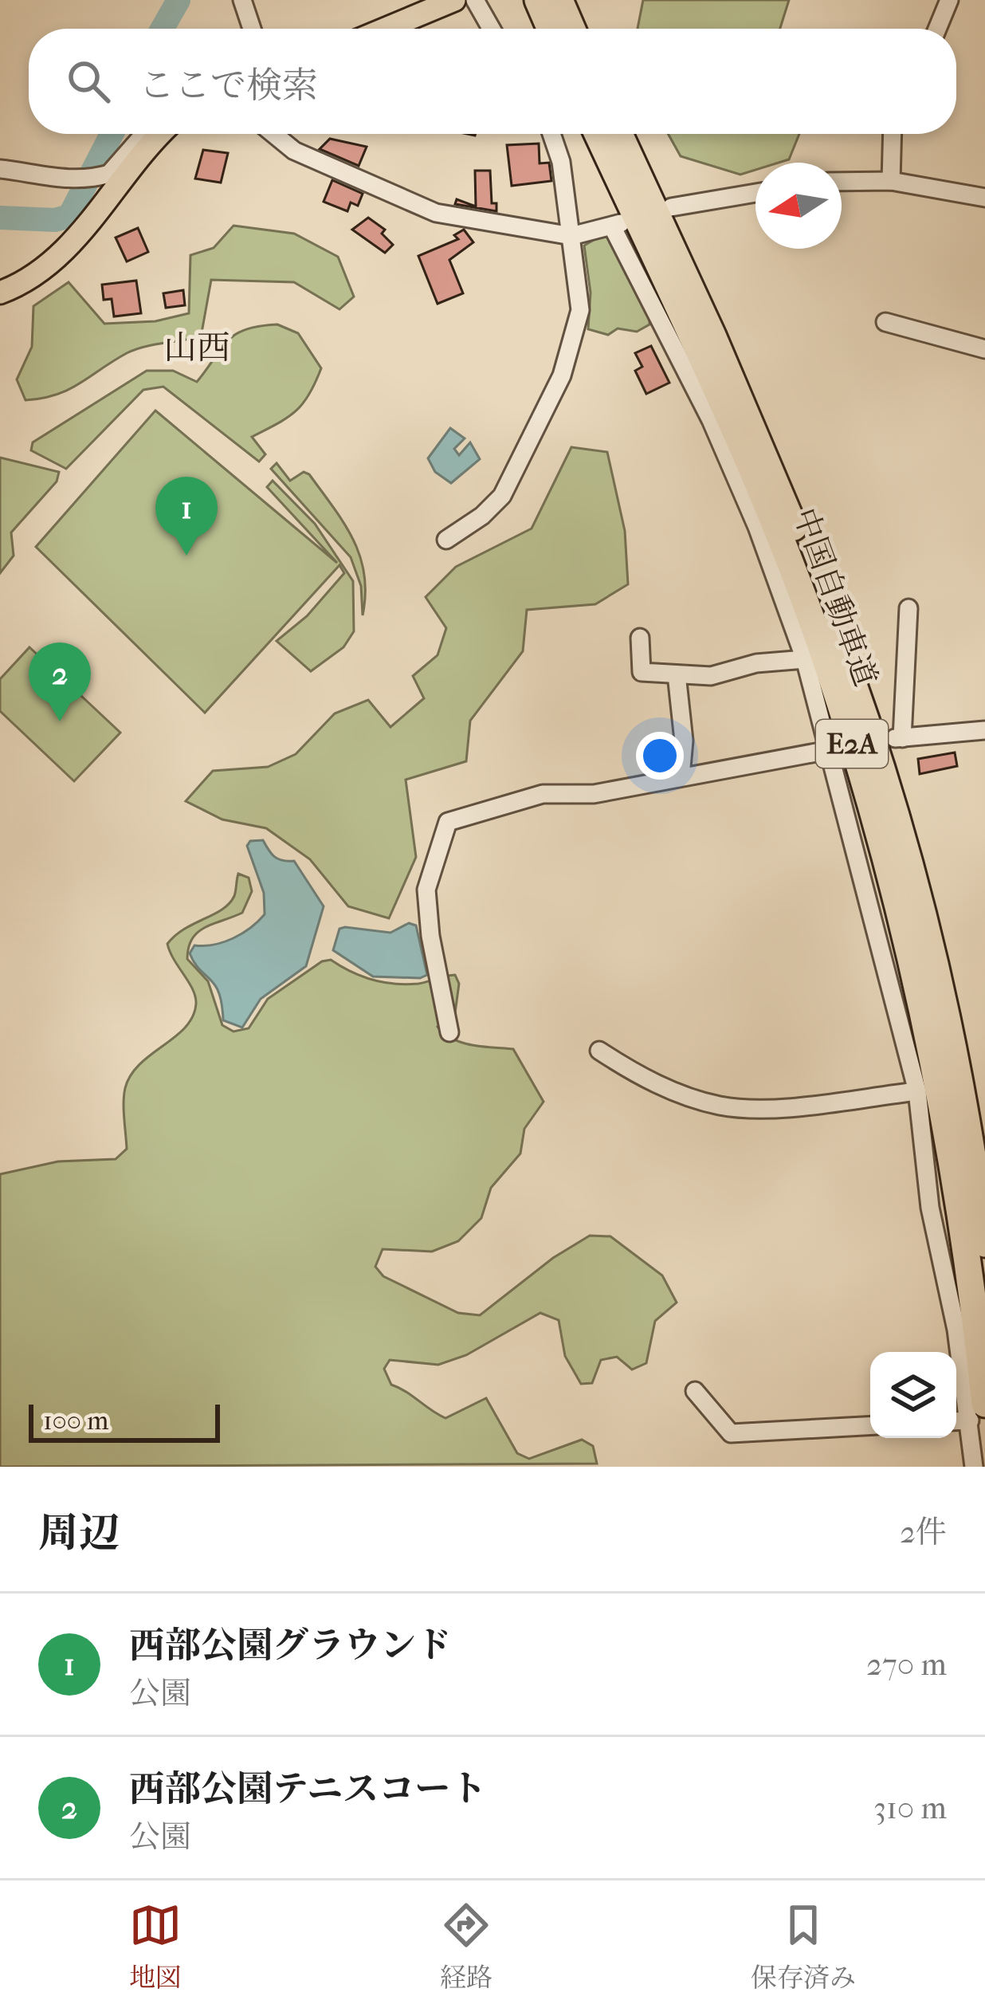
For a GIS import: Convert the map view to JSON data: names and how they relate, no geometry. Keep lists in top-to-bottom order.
{
  "streets": {
    "highway": ["中国自動車道", "E2A"]
  },
  "districts": ["山西"],
  "scale_bar": "100 m",
  "north": "left",
  "page": {
    "search": "ここで検索",
    "pins": ["1", "2"],
    "scale": "100 m",
    "heading": ["周辺", "2件"],
    "list": [
      {
        "mark": "1",
        "name": "西部公園グラウンド",
        "note": "公園",
        "value": "270 m"
      },
      {
        "mark": "2",
        "name": "西部公園テニスコート",
        "note": "公園",
        "value": "310 m"
      }
    ],
    "nav": ["地図", "経路", "保存済み"]
  }
}
